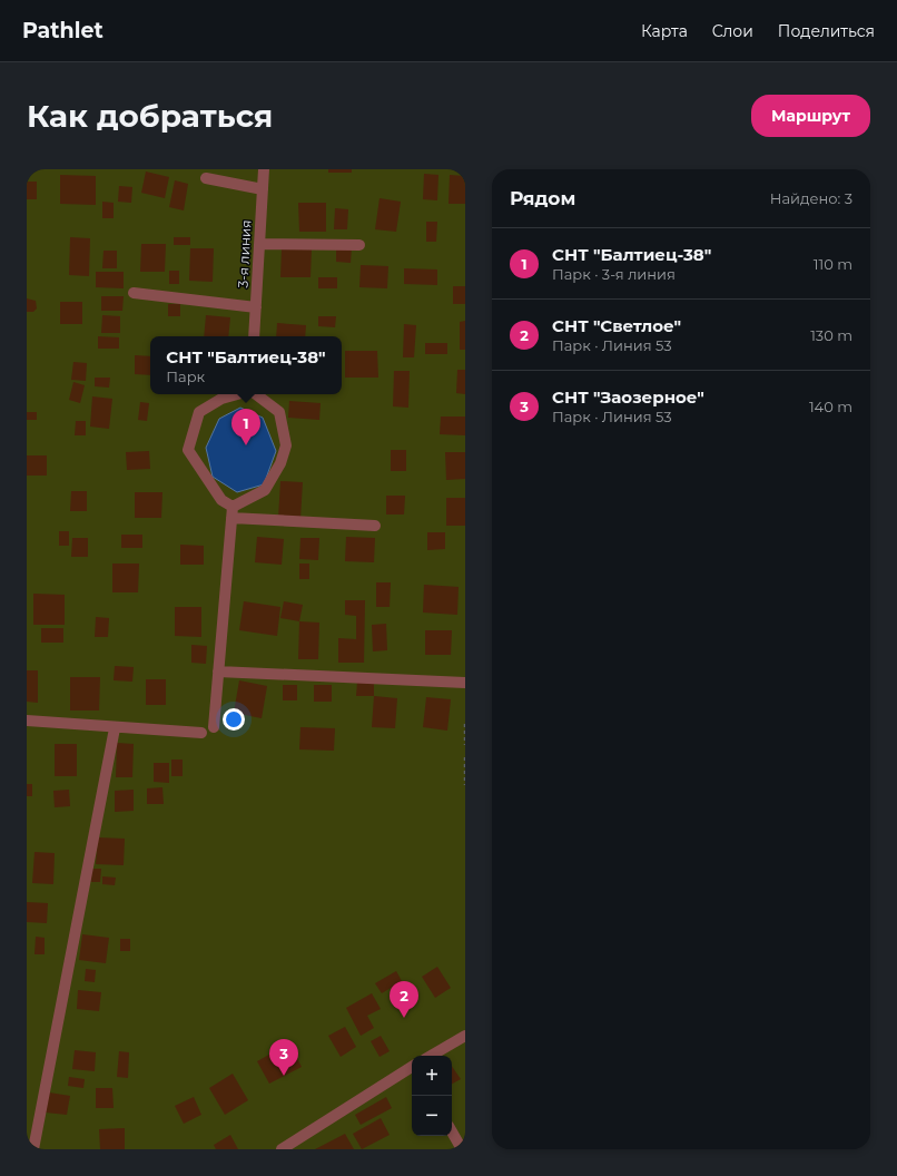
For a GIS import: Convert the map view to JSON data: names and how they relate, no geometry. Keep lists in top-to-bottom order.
{
  "streets": {
    "street": ["3-я линия"]
  },
  "page": {
    "header": "Pathlet",
    "nav": ["Карта", "Слои", "Поделиться"],
    "buttons": "Маршрут",
    "title": "Как добраться",
    "heading": ["Рядом", "Найдено: 3"],
    "list": [
      {
        "mark": "1",
        "name": "СНТ \"Балтиец-38\"",
        "note": "Парк · 3-я линия",
        "value": "110 m"
      },
      {
        "mark": "2",
        "name": "СНТ \"Светлое\"",
        "note": "Парк · Линия 53",
        "value": "130 m"
      },
      {
        "mark": "3",
        "name": "СНТ \"Заозерное\"",
        "note": "Парк · Линия 53",
        "value": "140 m"
      }
    ],
    "popup": ["СНТ \"Балтиец-38\"", "Парк"],
    "pins": ["1", "2", "3"],
    "map_buttons": ["+", "−"]
  }
}
